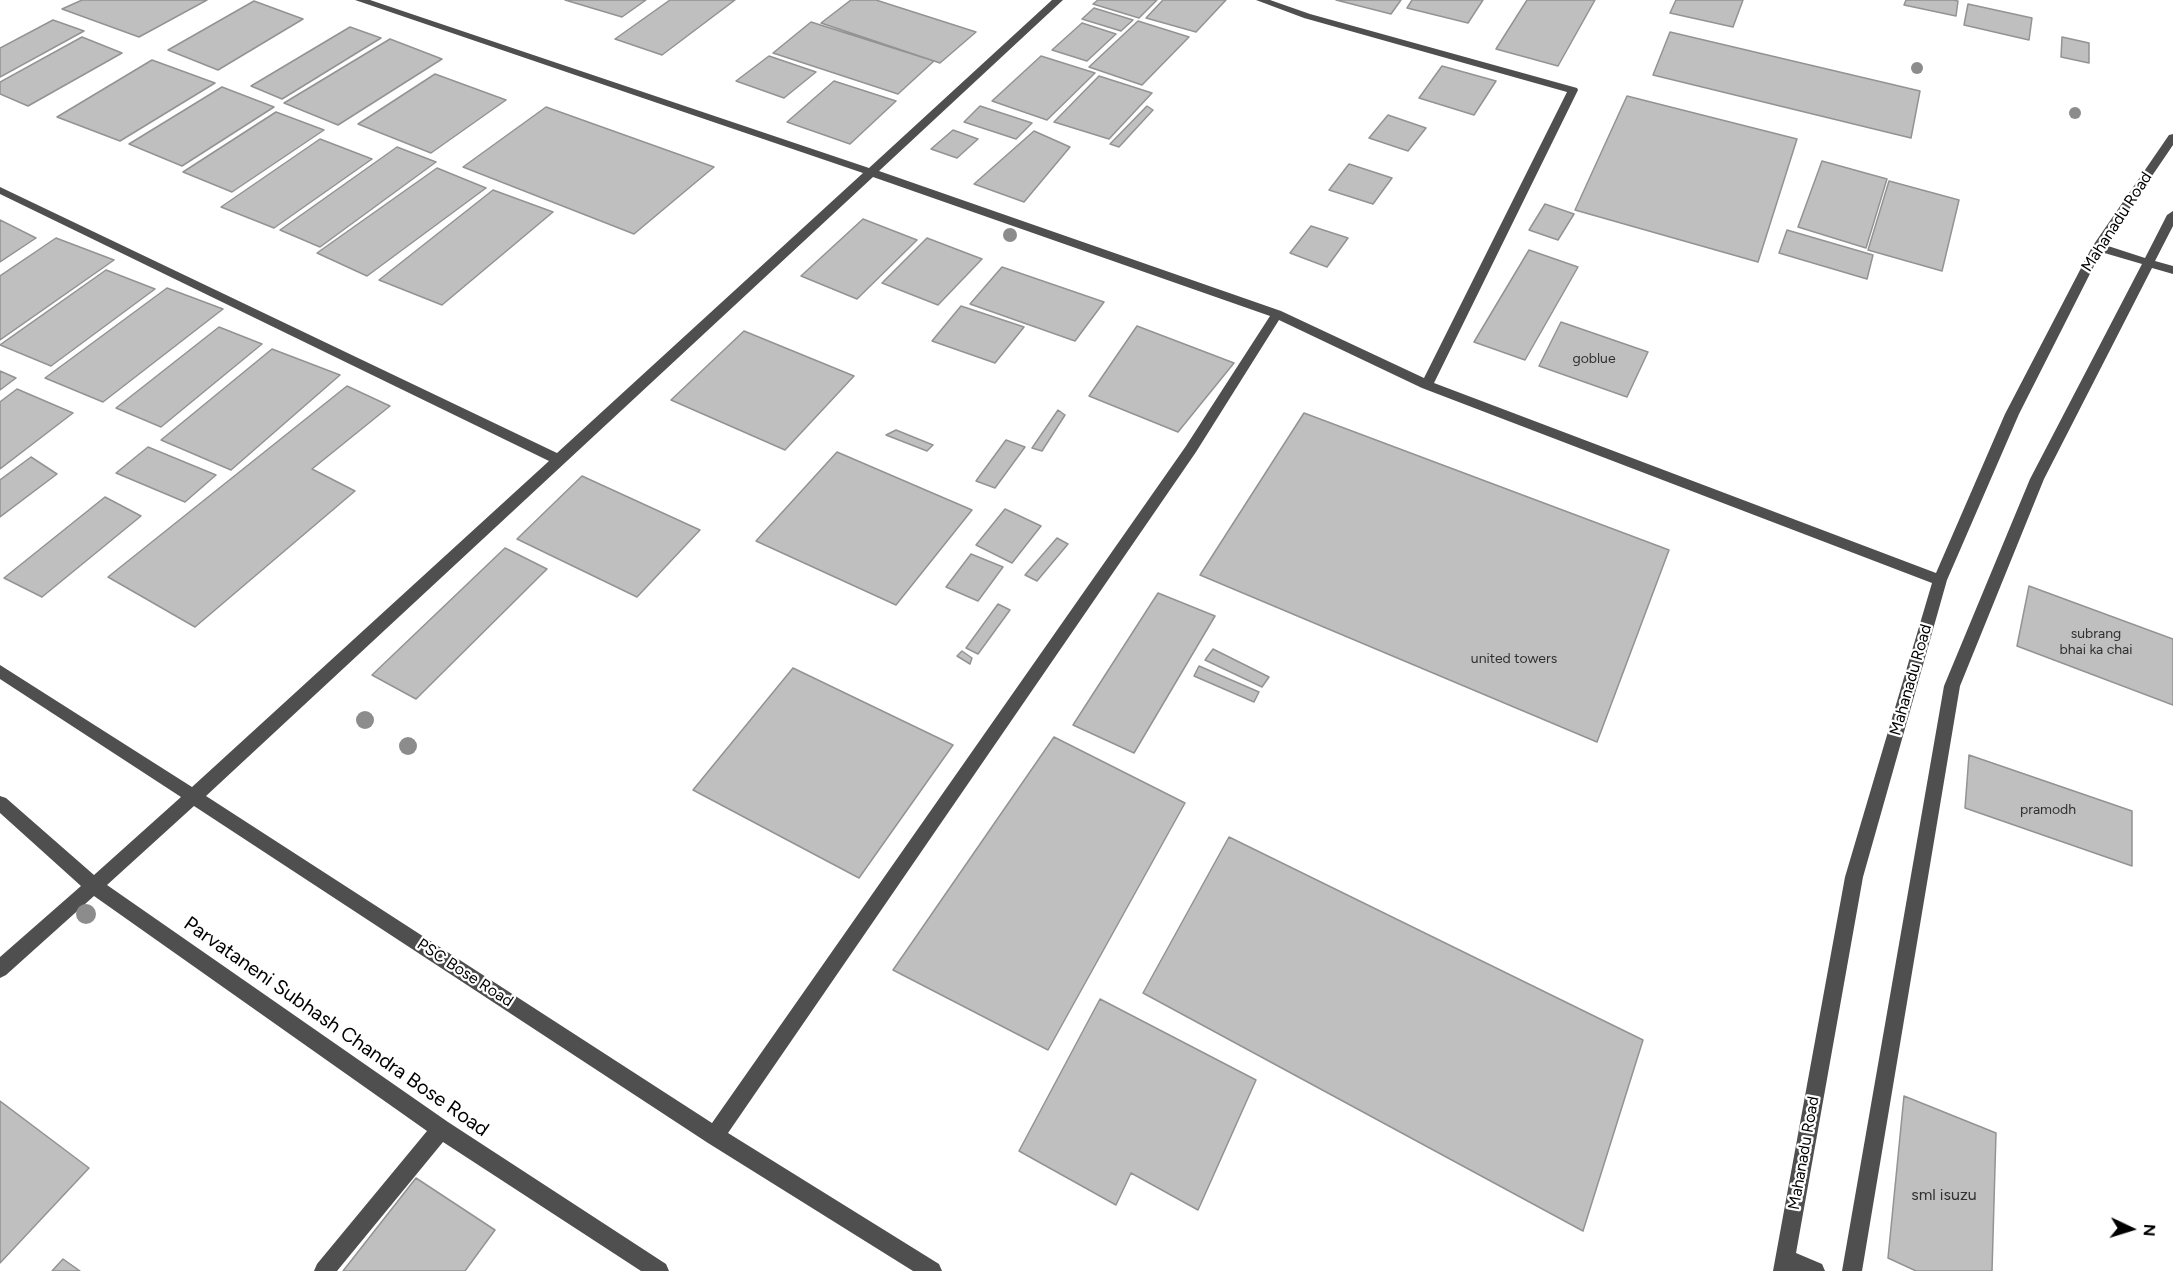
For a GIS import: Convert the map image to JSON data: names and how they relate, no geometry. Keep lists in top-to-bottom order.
{
  "streets": {
    "street": ["Mahanadu Road", "PSC Bose Road", "Parvataneni Subhash Chandra Bose Road"]
  },
  "house_numbers": [
    "goblue",
    "subrang bhai ka chai",
    "united towers",
    "pramodh",
    "sml isuzu"
  ],
  "north": "right"
}
